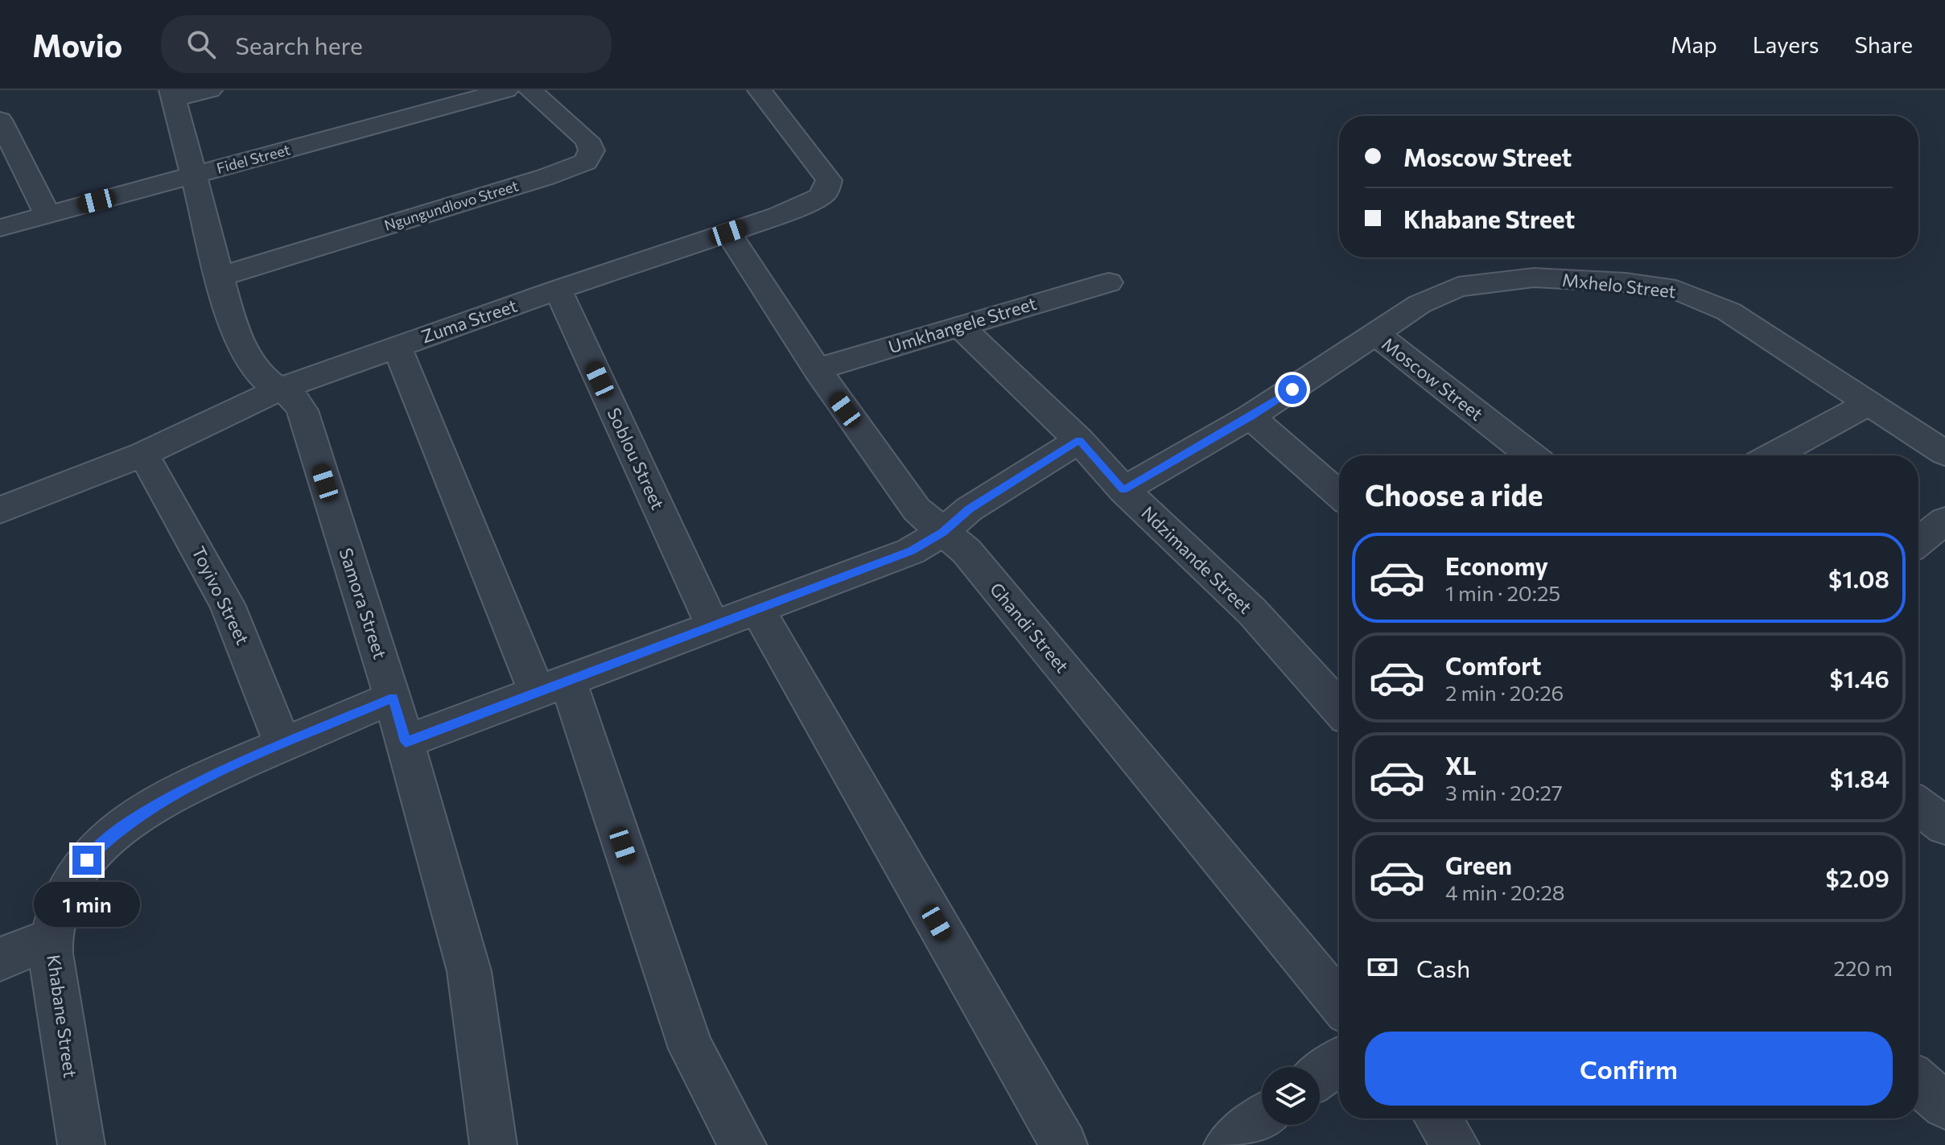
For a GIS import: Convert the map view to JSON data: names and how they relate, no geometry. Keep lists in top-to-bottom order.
{
  "streets": {
    "street": [
      "Fidel Street",
      "Ngungundlovo Street",
      "Mxhelo Street",
      "Zuma Street",
      "Umkhangele Street",
      "Moscow Street",
      "Soblou Street",
      "Ndzimande Street",
      "Toyivo Street",
      "Samora Street",
      "Ghandi Street",
      "Khabane Street"
    ]
  },
  "crossings": [
    ["Fidel Street", "Samora Street"],
    ["Ngungundlovo Street", "Samora Street"],
    ["Mxhelo Street", "Moscow Street"],
    ["Zuma Street", "Soblou Street"],
    ["Zuma Street", "Toyivo Street"],
    ["Zuma Street", "Samora Street"],
    ["Zuma Street", "Ghandi Street"],
    ["Umkhangele Street", "Ndzimande Street"],
    ["Umkhangele Street", "Ghandi Street"],
    ["Moscow Street", "Ndzimande Street"],
    ["Toyivo Street", "Khabane Street"],
    ["Samora Street", "Khabane Street"]
  ],
  "page": {
    "header": "Movio",
    "search": "Search here",
    "nav": ["Map", "Layers", "Share"],
    "banner": ["Moscow Street", "Khabane Street"],
    "heading": "Choose a ride",
    "list": [
      {
        "name": "Economy",
        "note": "1 min · 20:25",
        "value": "$1.08"
      },
      {
        "name": "Comfort",
        "note": "2 min · 20:26",
        "value": "$1.46"
      },
      {
        "name": "XL",
        "note": "3 min · 20:27",
        "value": "$1.84"
      },
      {
        "name": "Green",
        "note": "4 min · 20:28",
        "value": "$2.09"
      }
    ],
    "bubble": "1 min",
    "pay": ["Cash", "220 m"],
    "buttons": "Confirm"
  }
}
